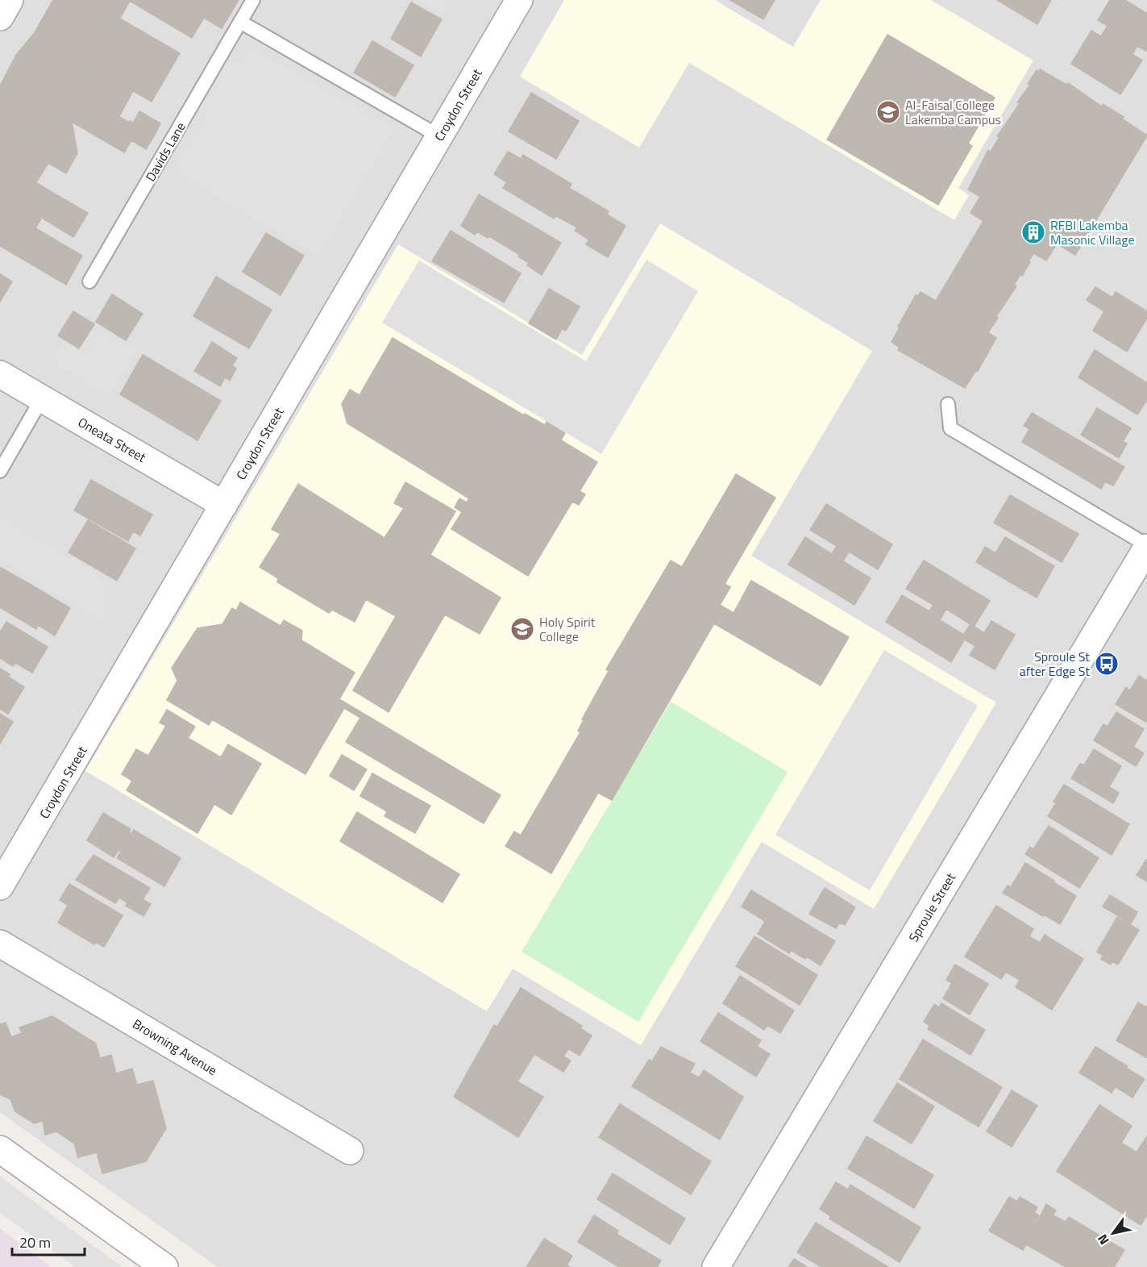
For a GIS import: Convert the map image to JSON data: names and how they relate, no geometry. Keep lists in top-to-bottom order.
{
  "streets": {
    "street": [
      "Croydon Street",
      "Oneata Street",
      "Sproule Street",
      "Browning Avenue"
    ],
    "lane": ["Davids Lane"]
  },
  "crossings": [
    ["Croydon Street", "Oneata Street"]
  ],
  "places": {
    "school or university": ["Al-Faisal College Lakemba Campus", "Holy Spirit College"],
    "building": ["RFBI Lakemba Masonic Village"],
    "bus stop": ["Sproule St after Edge St"]
  },
  "scale_bar": "20 m",
  "north": "bottom left"
}
